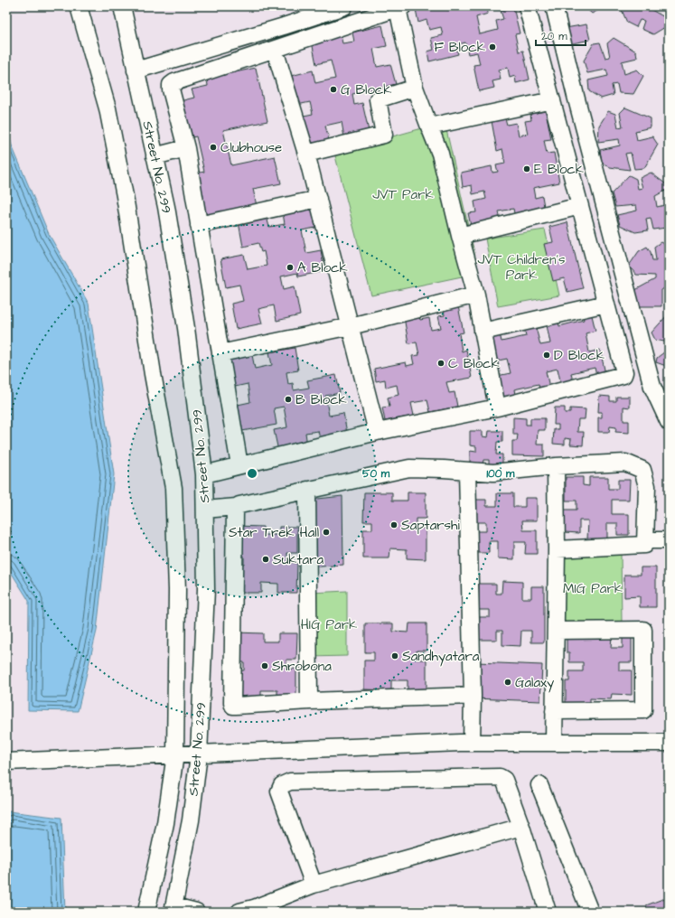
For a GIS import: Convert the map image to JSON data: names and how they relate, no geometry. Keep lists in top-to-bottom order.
{
  "streets": {
    "street": ["Street No. 299"]
  },
  "parks": [
    "JVT Park",
    "JVT Children's Park",
    "MIG Park",
    "HIG Park"
  ],
  "places": [
    "F Block",
    "G Block",
    "Clubhouse",
    "E Block",
    "A Block",
    "D Block",
    "C Block",
    "B Block",
    "Saptarshi",
    "Star Trek Hall",
    "Suktara",
    "Sandhyatara",
    "Shrobona",
    "Galaxy"
  ],
  "scale_bar": "20 m",
  "rings": ["50 m", "100 m"]
}
